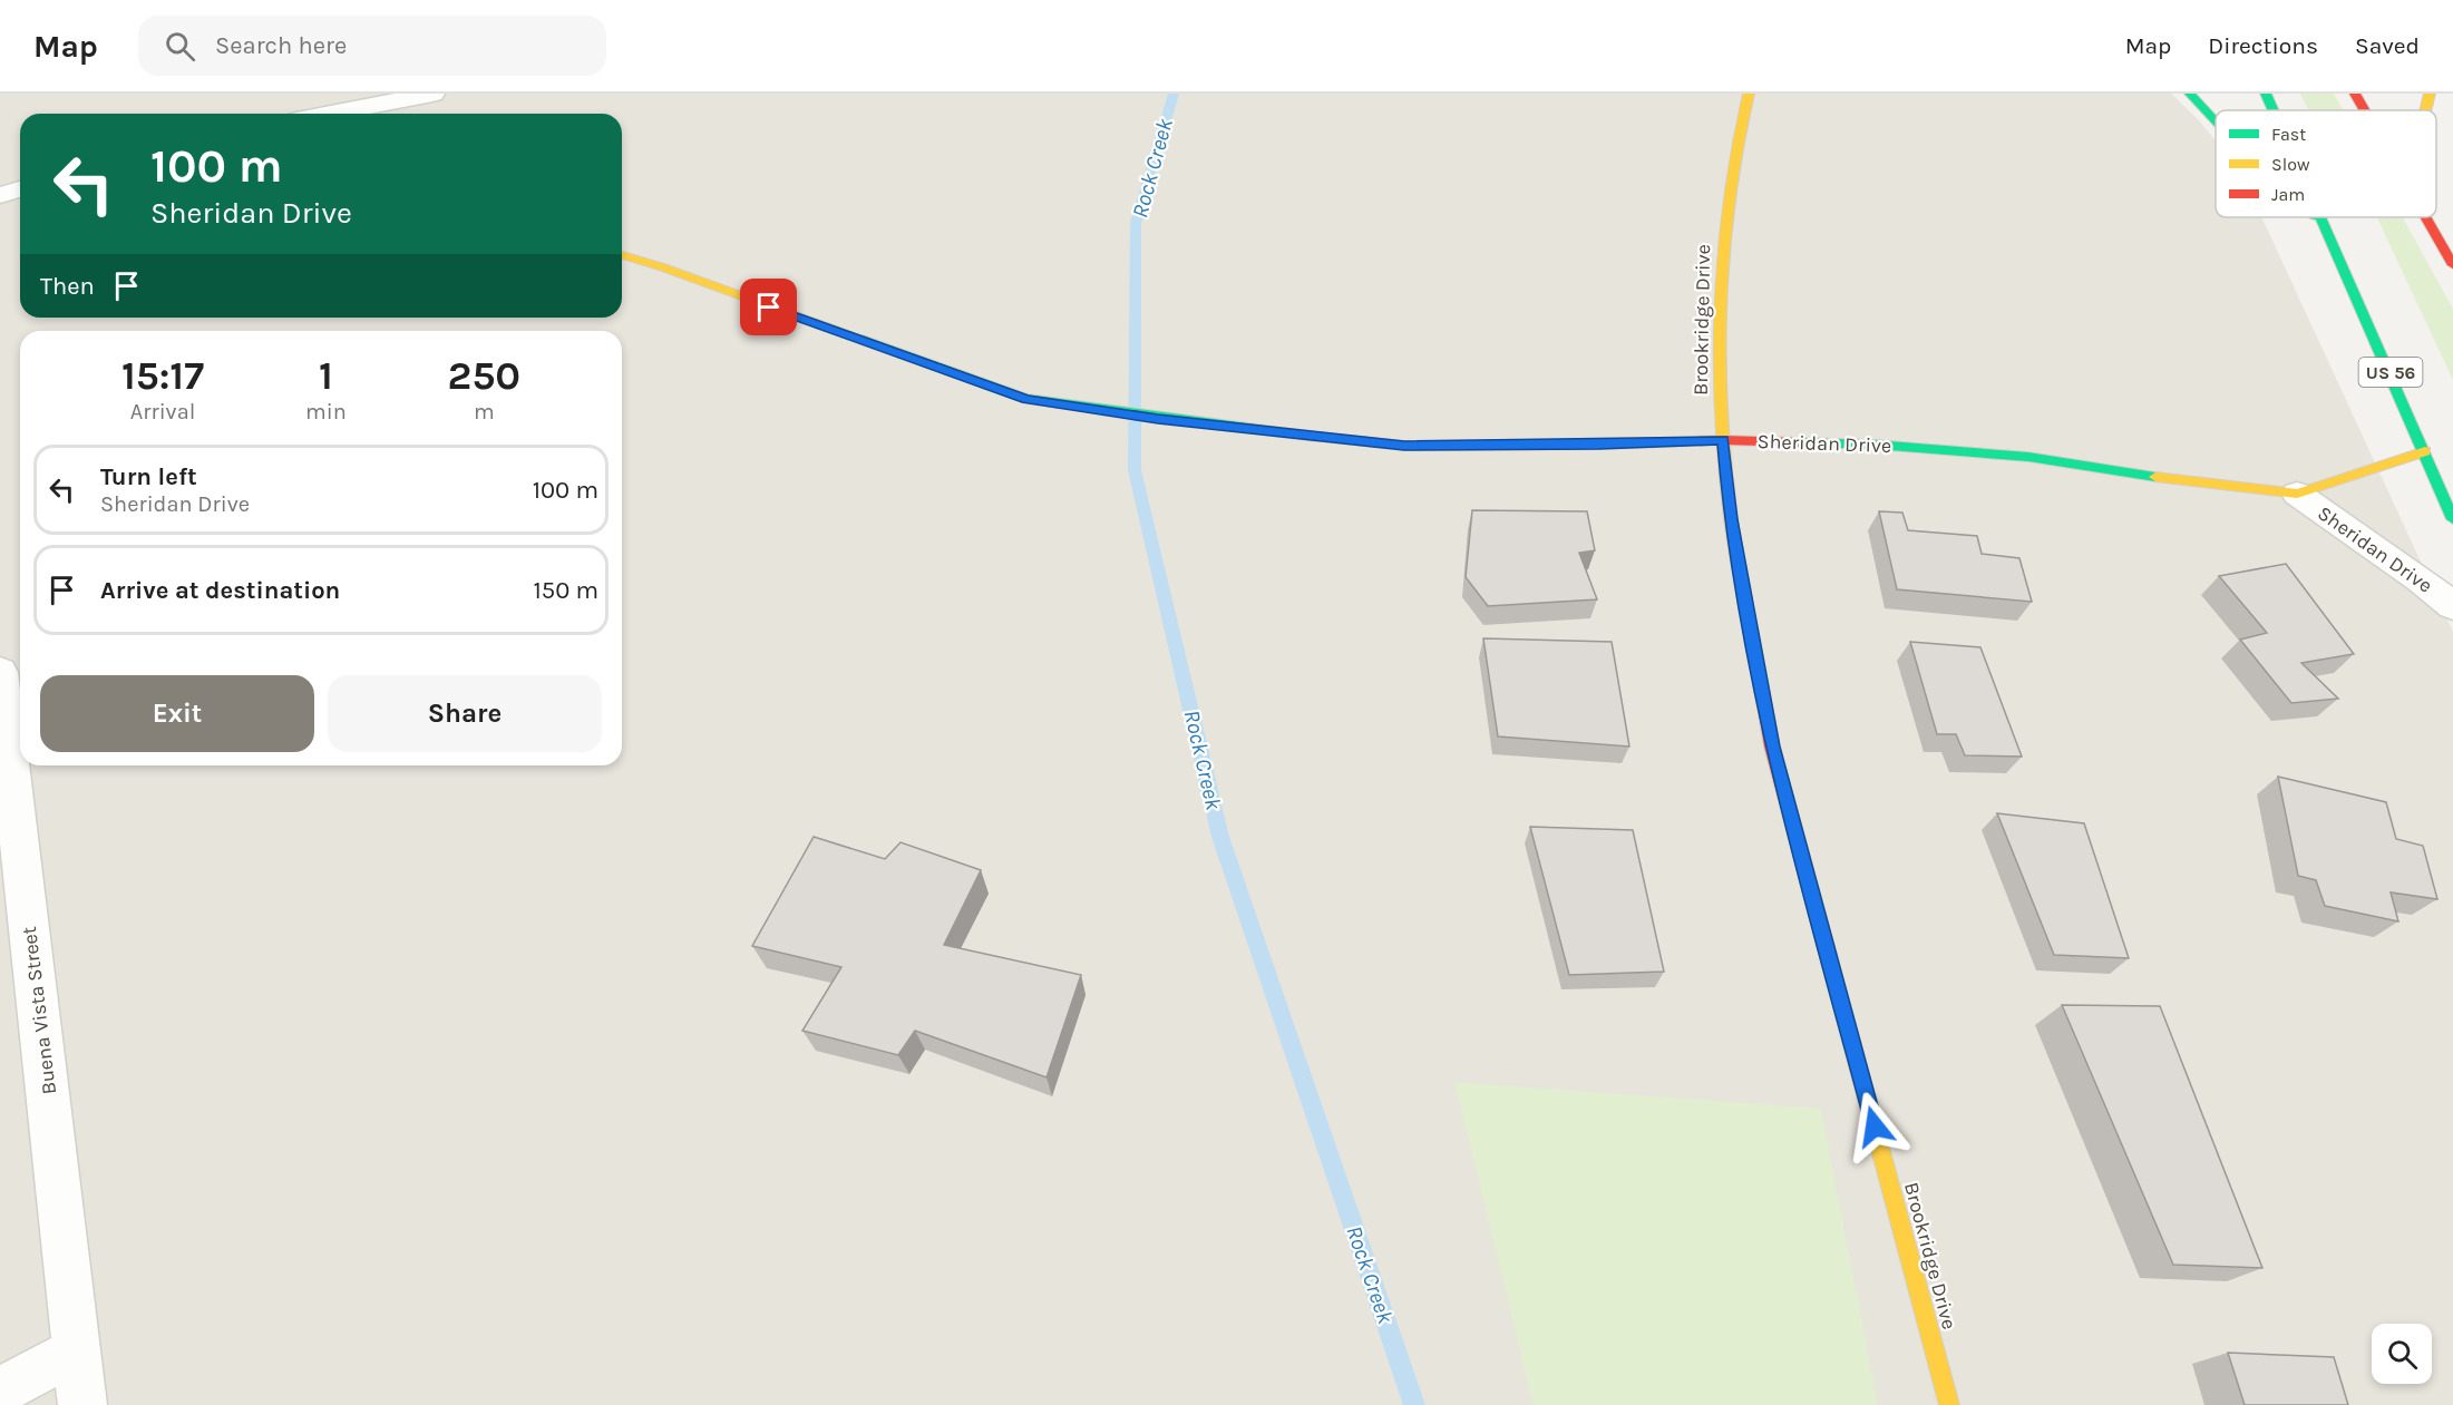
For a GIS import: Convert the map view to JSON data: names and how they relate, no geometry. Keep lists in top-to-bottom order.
{
  "streets": {
    "main road": ["Brookridge Drive", "US 56", "Sheridan Drive"],
    "street": ["Buena Vista Street"]
  },
  "crossings": [
    ["Brookridge Drive", "Sheridan Drive"],
    ["US 56", "Sheridan Drive"]
  ],
  "water": ["Rock Creek"],
  "legend": ["Fast", "Slow", "Jam"],
  "page": {
    "header": "Map",
    "search": "Search here",
    "nav": ["Map", "Directions", "Saved"],
    "turn": ["100 m", "Sheridan Drive"],
    "then": "Then",
    "eta": [
      "15:17",
      "Arrival",
      "1",
      "min",
      "250",
      "m"
    ],
    "list": [
      {
        "name": "Turn left",
        "note": "Sheridan Drive",
        "value": "100 m"
      },
      {
        "name": "Arrive at destination",
        "value": "150 m"
      }
    ],
    "buttons": ["Exit", "Share"]
  }
}
